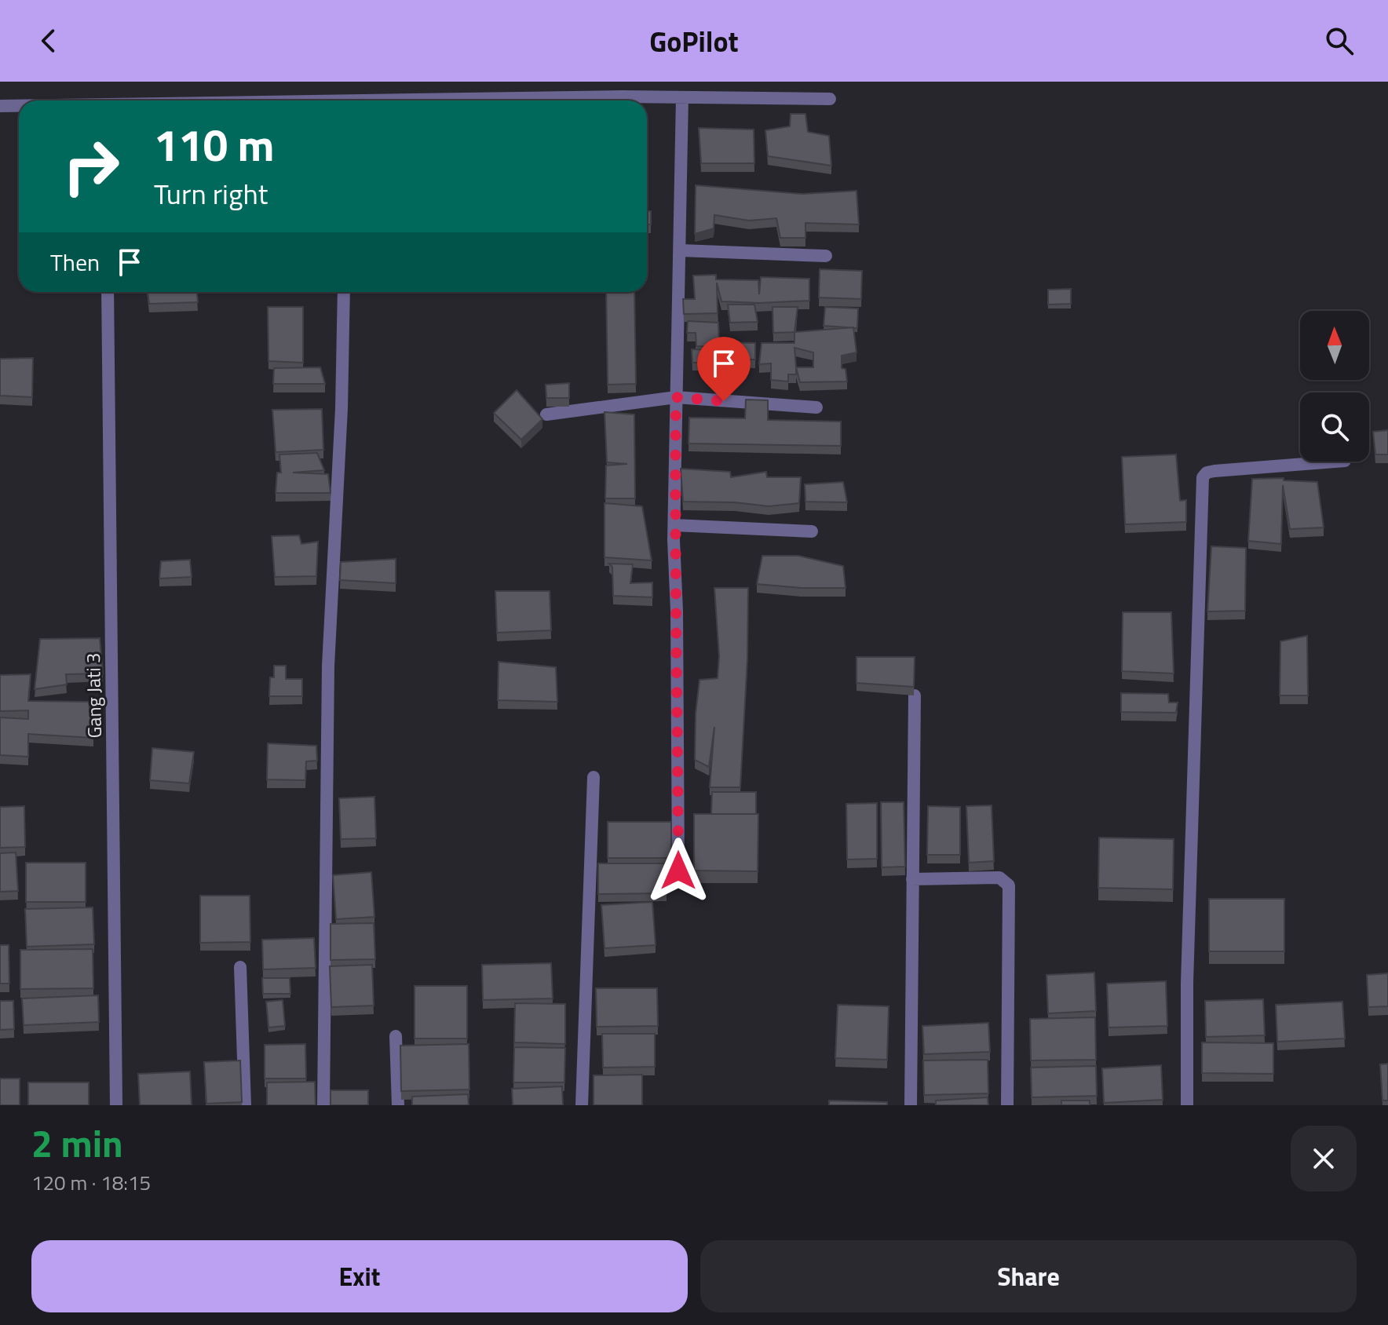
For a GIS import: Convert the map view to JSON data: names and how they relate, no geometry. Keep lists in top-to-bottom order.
{
  "streets": {
    "street": ["Gang Jati 3"]
  },
  "north": "top",
  "page": {
    "header": "GoPilot",
    "turn": ["110 m", "Turn right"],
    "then": "Then",
    "heading": ["2 min", "120 m · 18:15"],
    "buttons": ["Exit", "Share"]
  }
}
